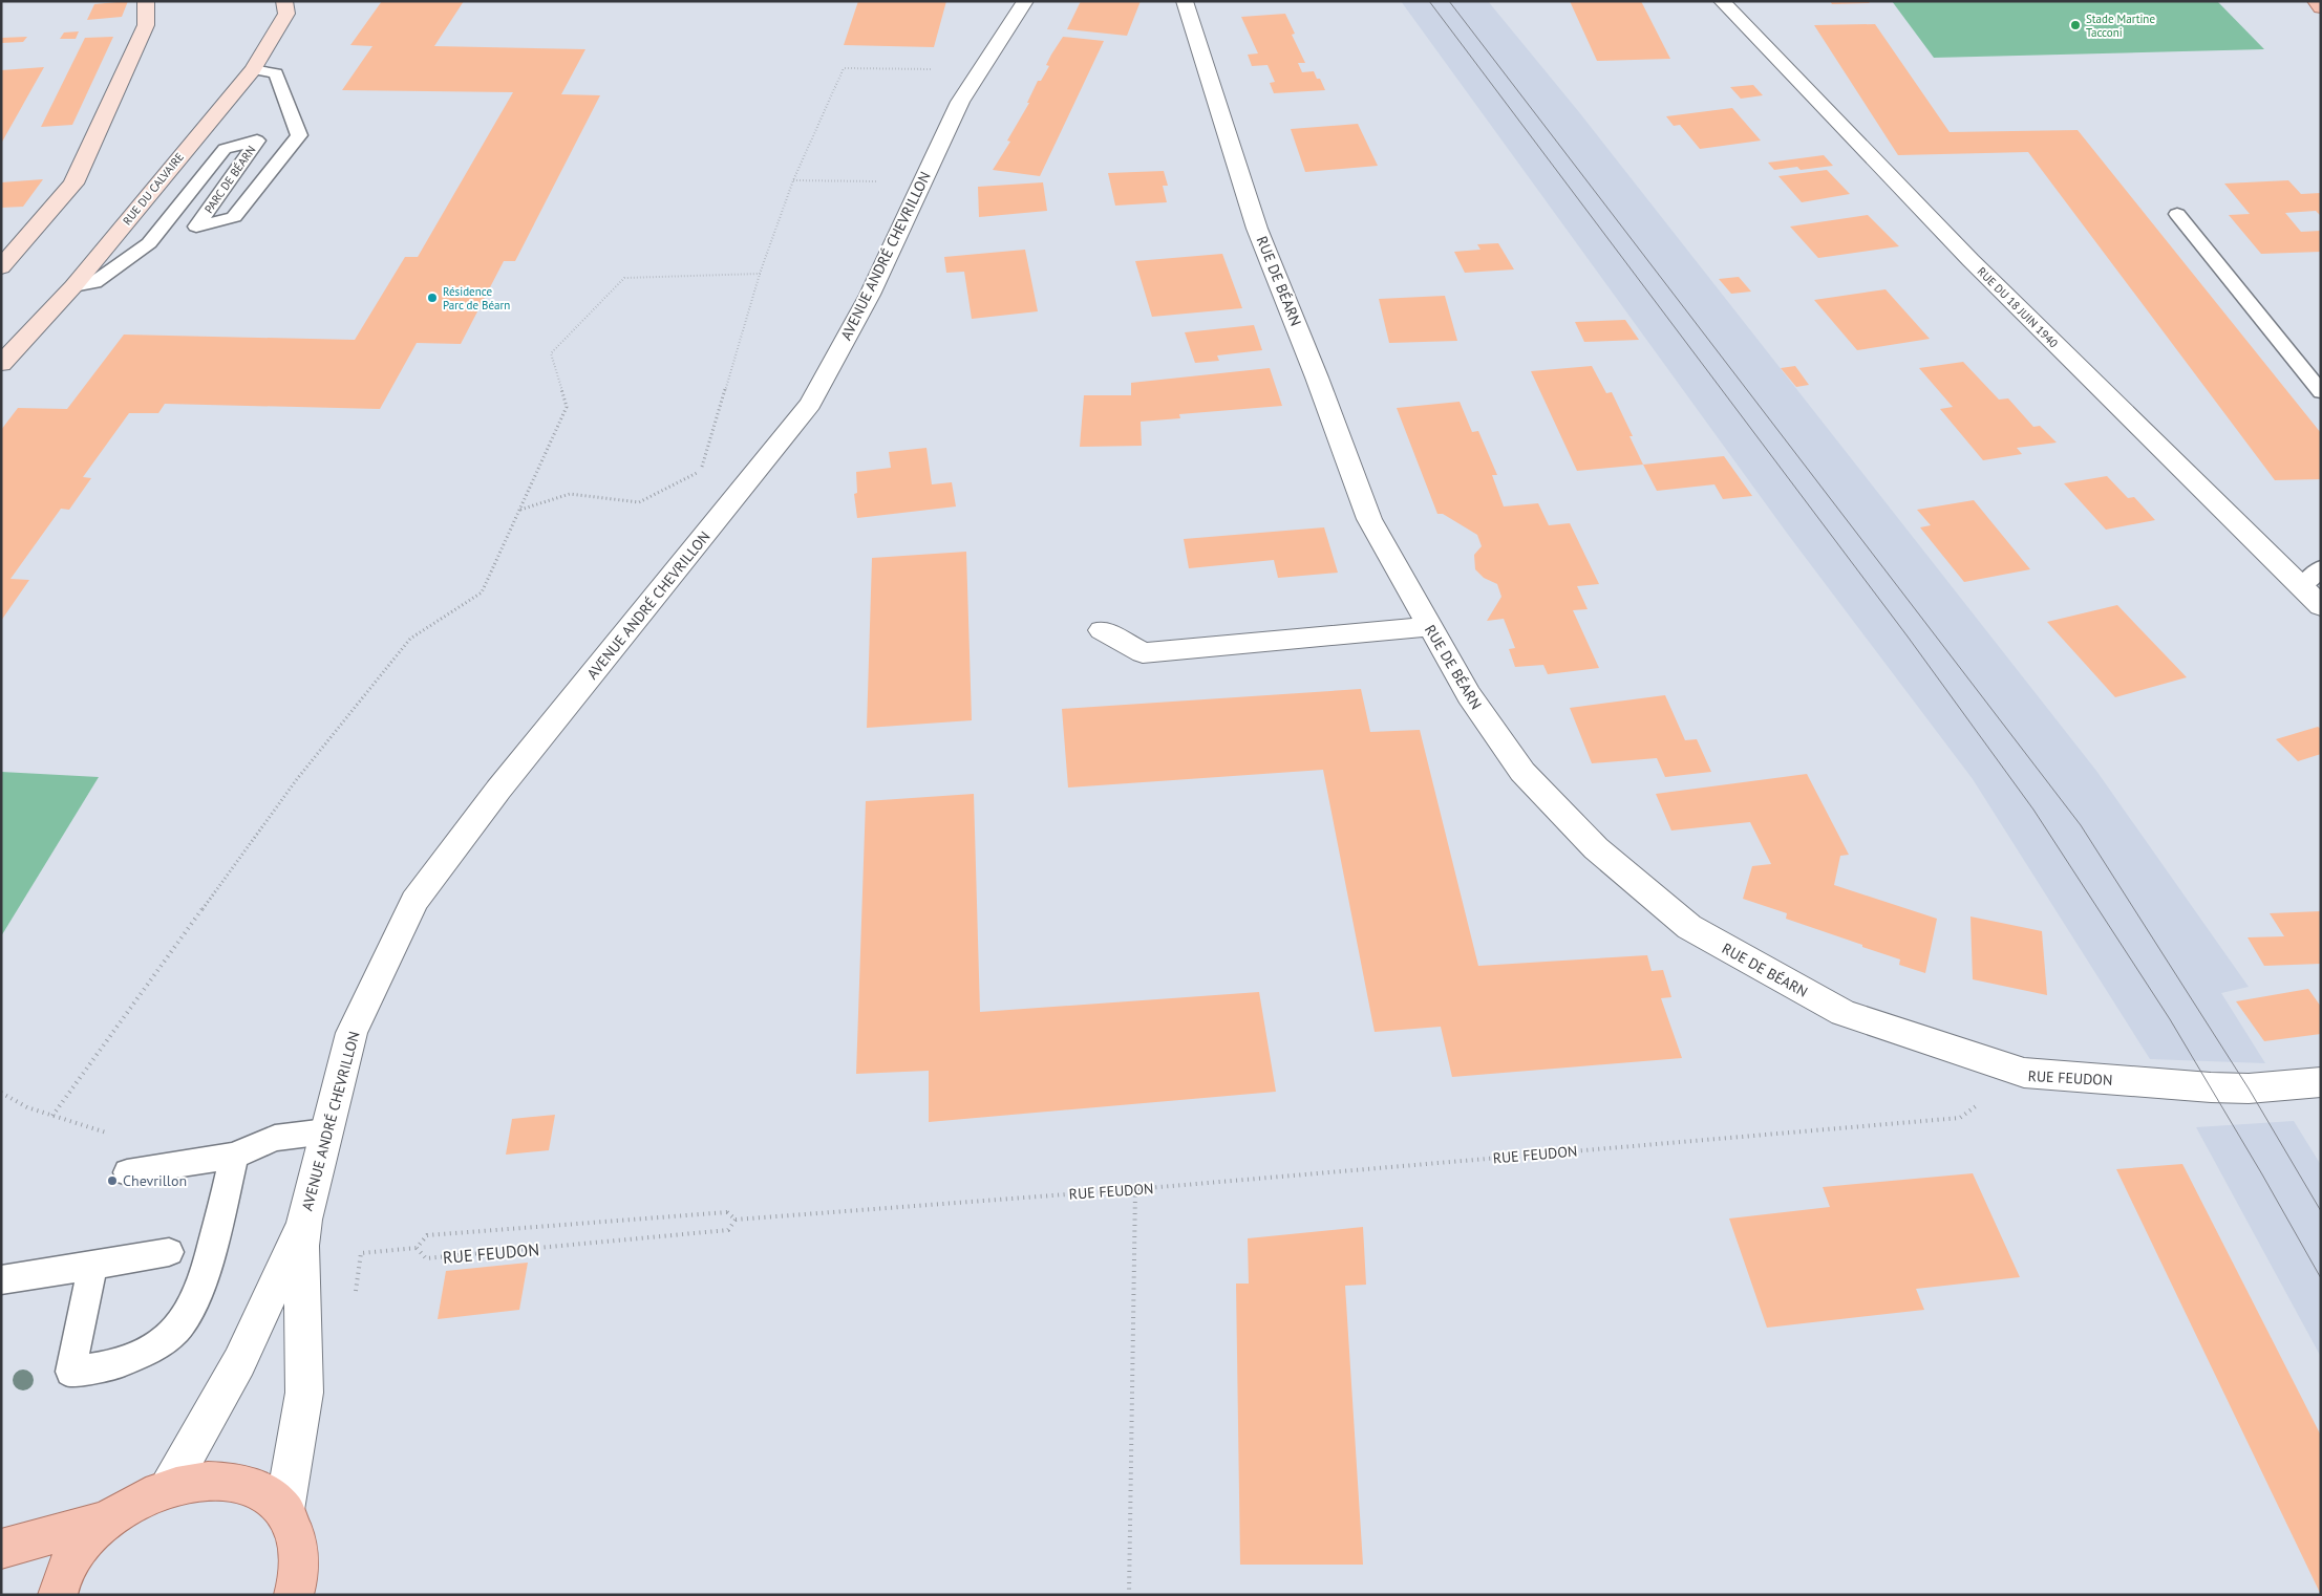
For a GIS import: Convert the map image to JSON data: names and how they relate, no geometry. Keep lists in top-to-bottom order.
{
  "streets": {
    "main road": ["RUE DU CALVAIRE"],
    "street": [
      "AVENUE ANDRÉ CHEVRILLON",
      "RUE DE BÉARN",
      "RUE DU 18 JUIN 1940",
      "RUE FEUDON"
    ],
    "lane": ["PARC DE BÉARN"]
  },
  "crossings": [
    ["PARC DE BÉARN", "RUE DU CALVAIRE"],
    ["RUE DE BÉARN", "RUE FEUDON"]
  ],
  "places": ["Stade Martine Tacconi", "Résidence Parc de Béarn", "Chevrillon"]
}
